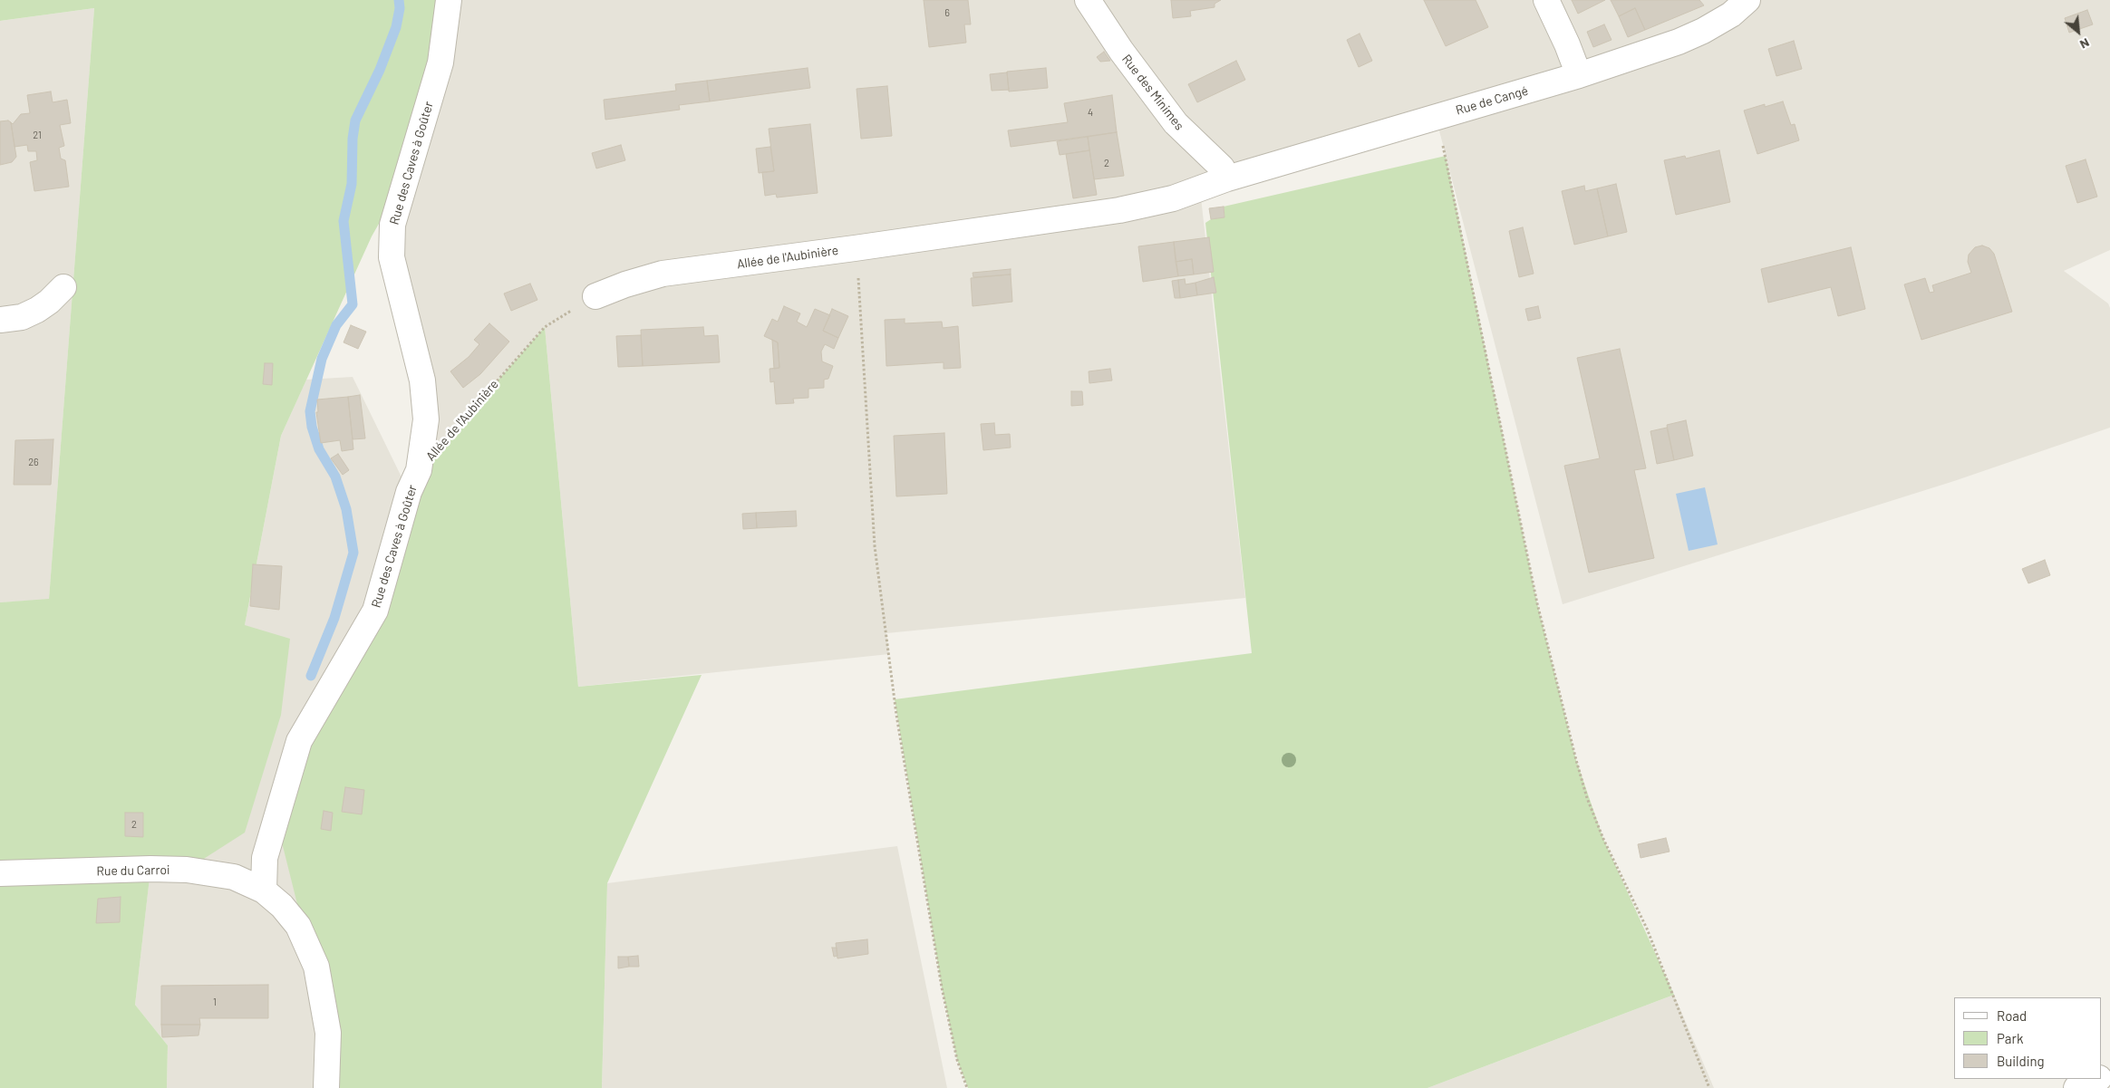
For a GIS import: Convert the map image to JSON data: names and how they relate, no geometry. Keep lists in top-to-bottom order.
{
  "streets": {
    "street": [
      "Rue des Minimes",
      "Rue de Cangé",
      "Rue des Caves à Goûter",
      "Allée de l'Aubinière",
      "Rue du Carroi"
    ]
  },
  "crossings": [
    ["Rue des Minimes", "Rue de Cangé"],
    ["Rue des Minimes", "Allée de l'Aubinière"],
    ["Rue de Cangé", "Allée de l'Aubinière"],
    ["Rue des Caves à Goûter", "Rue du Carroi"]
  ],
  "house_numbers": [
    "6",
    "4",
    "21",
    "2",
    "26",
    "2",
    "1"
  ],
  "legend": ["Road", "Park", "Building"],
  "north": "bottom right"
}
